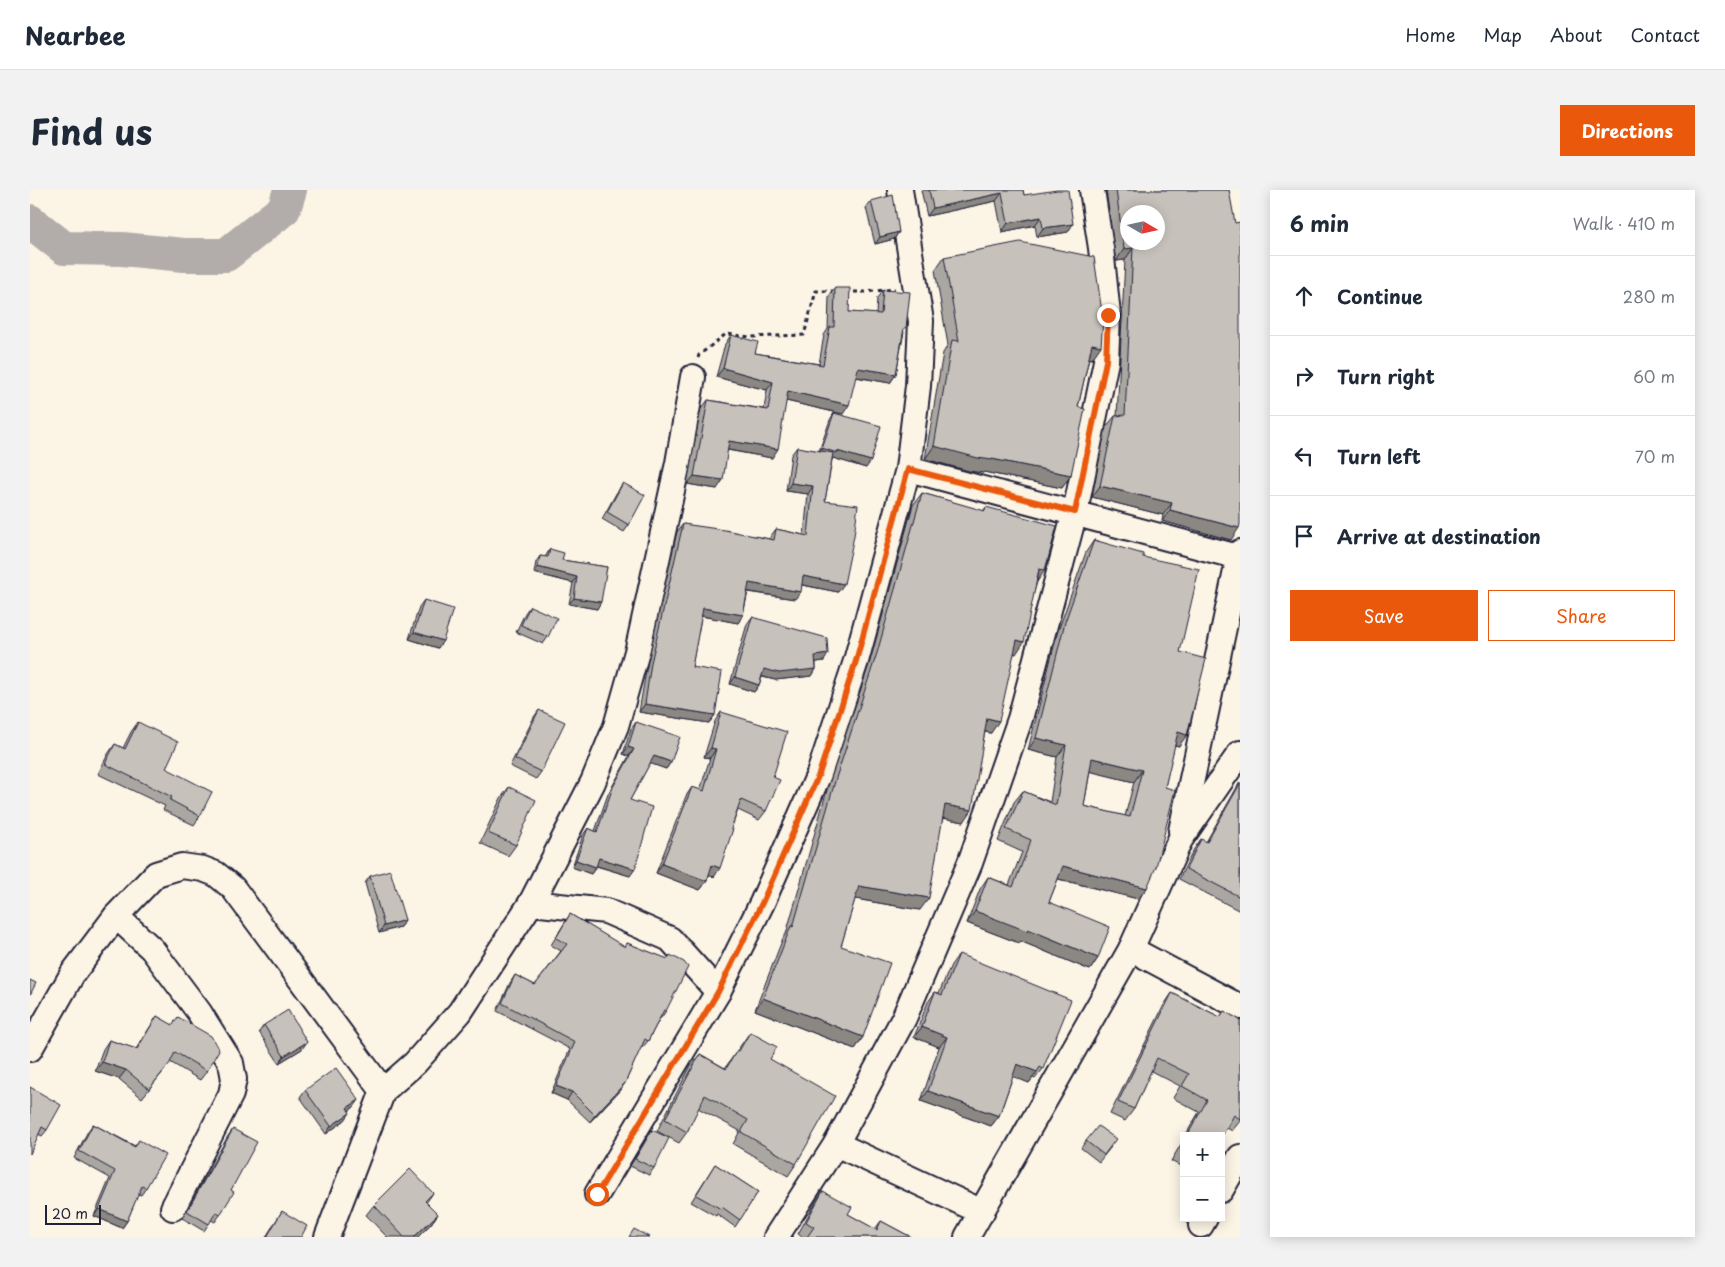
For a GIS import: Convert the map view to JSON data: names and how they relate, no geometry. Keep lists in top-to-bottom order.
{
  "scale_bar": "20 m",
  "north": "right",
  "page": {
    "header": "Nearbee",
    "nav": [
      "Home",
      "Map",
      "About",
      "Contact"
    ],
    "title": "Find us",
    "buttons": [
      "Directions",
      ["Save", "Share"]
    ],
    "heading": ["6 min", "Walk · 410 m"],
    "list": [
      ["Continue", "280 m"],
      ["Turn right", "60 m"],
      ["Turn left", "70 m"],
      "Arrive at destination"
    ],
    "map_buttons": ["+", "−"],
    "scale": "20 m"
  }
}
